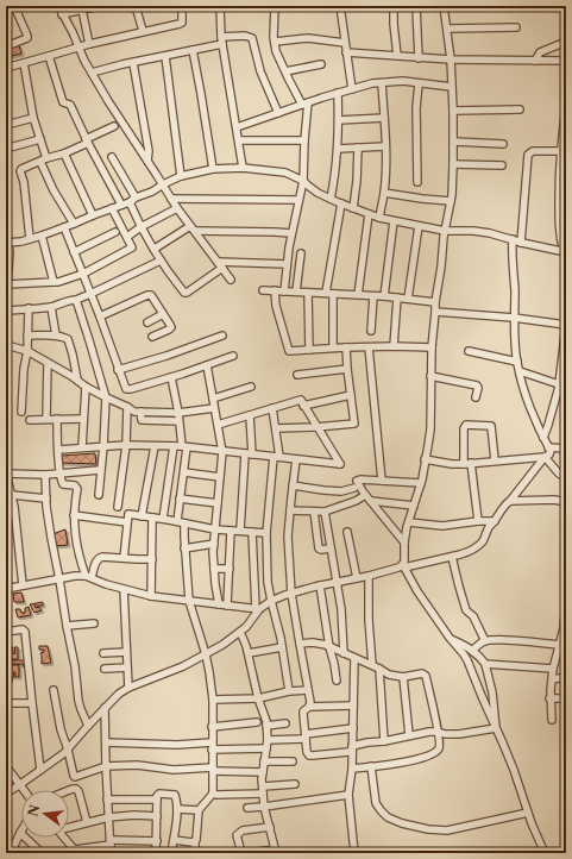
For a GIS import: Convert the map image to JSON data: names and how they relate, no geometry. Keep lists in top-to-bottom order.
{
  "north": "left"
}
